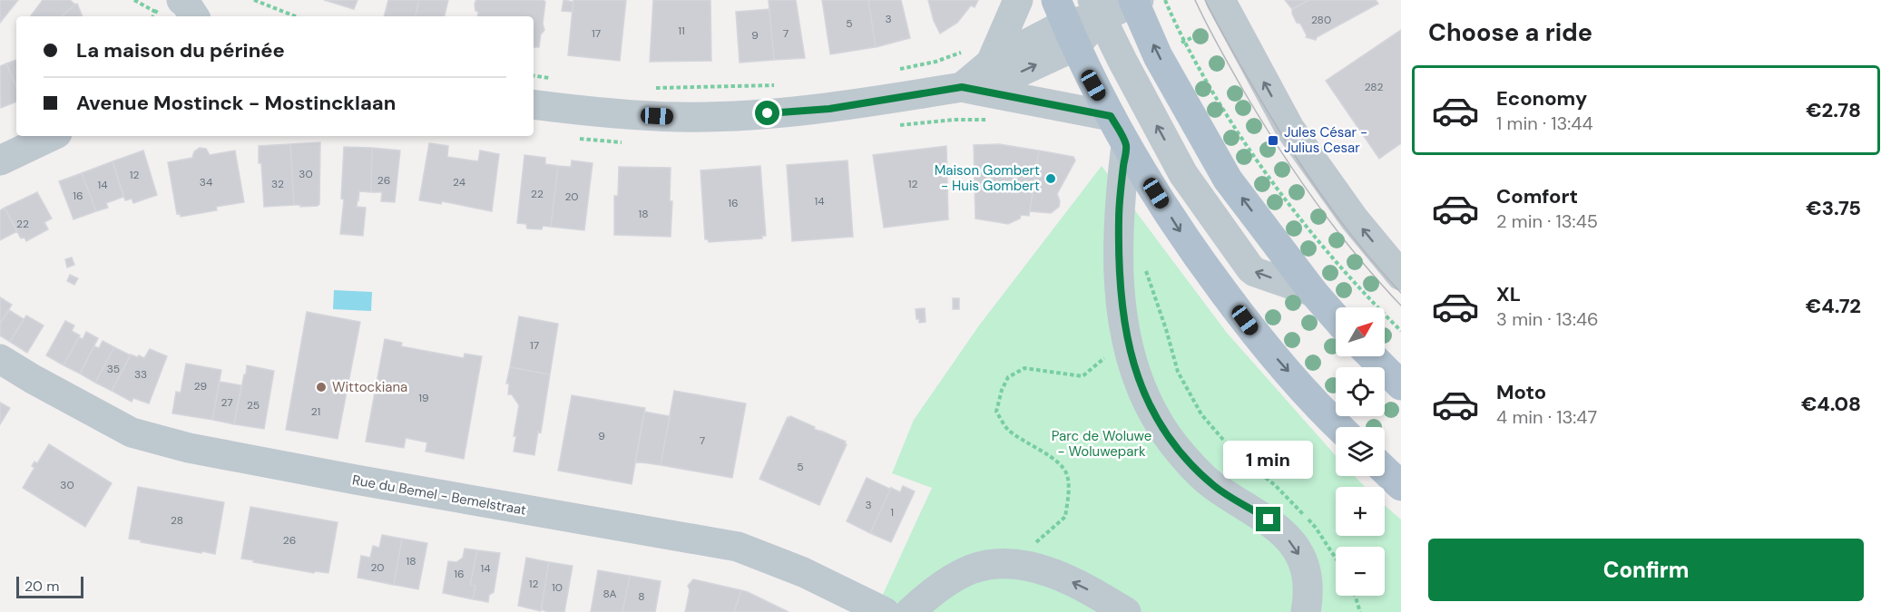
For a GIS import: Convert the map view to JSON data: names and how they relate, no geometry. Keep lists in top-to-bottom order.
{
  "streets": {
    "street": ["Rue du Bemel - Bemelstraat"]
  },
  "parks": ["Parc de Woluwe - Woluwepark"],
  "places": {
    "transit": ["Jules César - Julius Cesar"],
    "other": ["Maison Gombert - Huis Gombert", "Wittockiana"]
  },
  "house_numbers": [
    "3",
    "280",
    "5",
    "11",
    "17",
    "7",
    "9",
    "282",
    "30",
    "12",
    "26",
    "34",
    "24",
    "32",
    "12",
    "14",
    "22",
    "16",
    "20",
    "14",
    "16",
    "18",
    "22",
    "17",
    "35",
    "33",
    "29",
    "19",
    "27",
    "25",
    "21",
    "9",
    "7",
    "5",
    "30",
    "3",
    "1",
    "28",
    "26",
    "18",
    "20",
    "14",
    "16",
    "12",
    "10",
    "8A",
    "8"
  ],
  "scale_bar": "20 m",
  "north": "top right",
  "page": {
    "heading": "Choose a ride",
    "banner": ["La maison du périnée", "Avenue Mostinck - Mostincklaan"],
    "list": [
      {
        "name": "Economy",
        "note": "1 min · 13:44",
        "value": "€2.78"
      },
      {
        "name": "Comfort",
        "note": "2 min · 13:45",
        "value": "€3.75"
      },
      {
        "name": "XL",
        "note": "3 min · 13:46",
        "value": "€4.72"
      },
      {
        "name": "Moto",
        "note": "4 min · 13:47",
        "value": "€4.08"
      }
    ],
    "map_buttons": ["+", "−"],
    "bubble": "1 min",
    "buttons": "Confirm",
    "scale": "20 m"
  }
}
